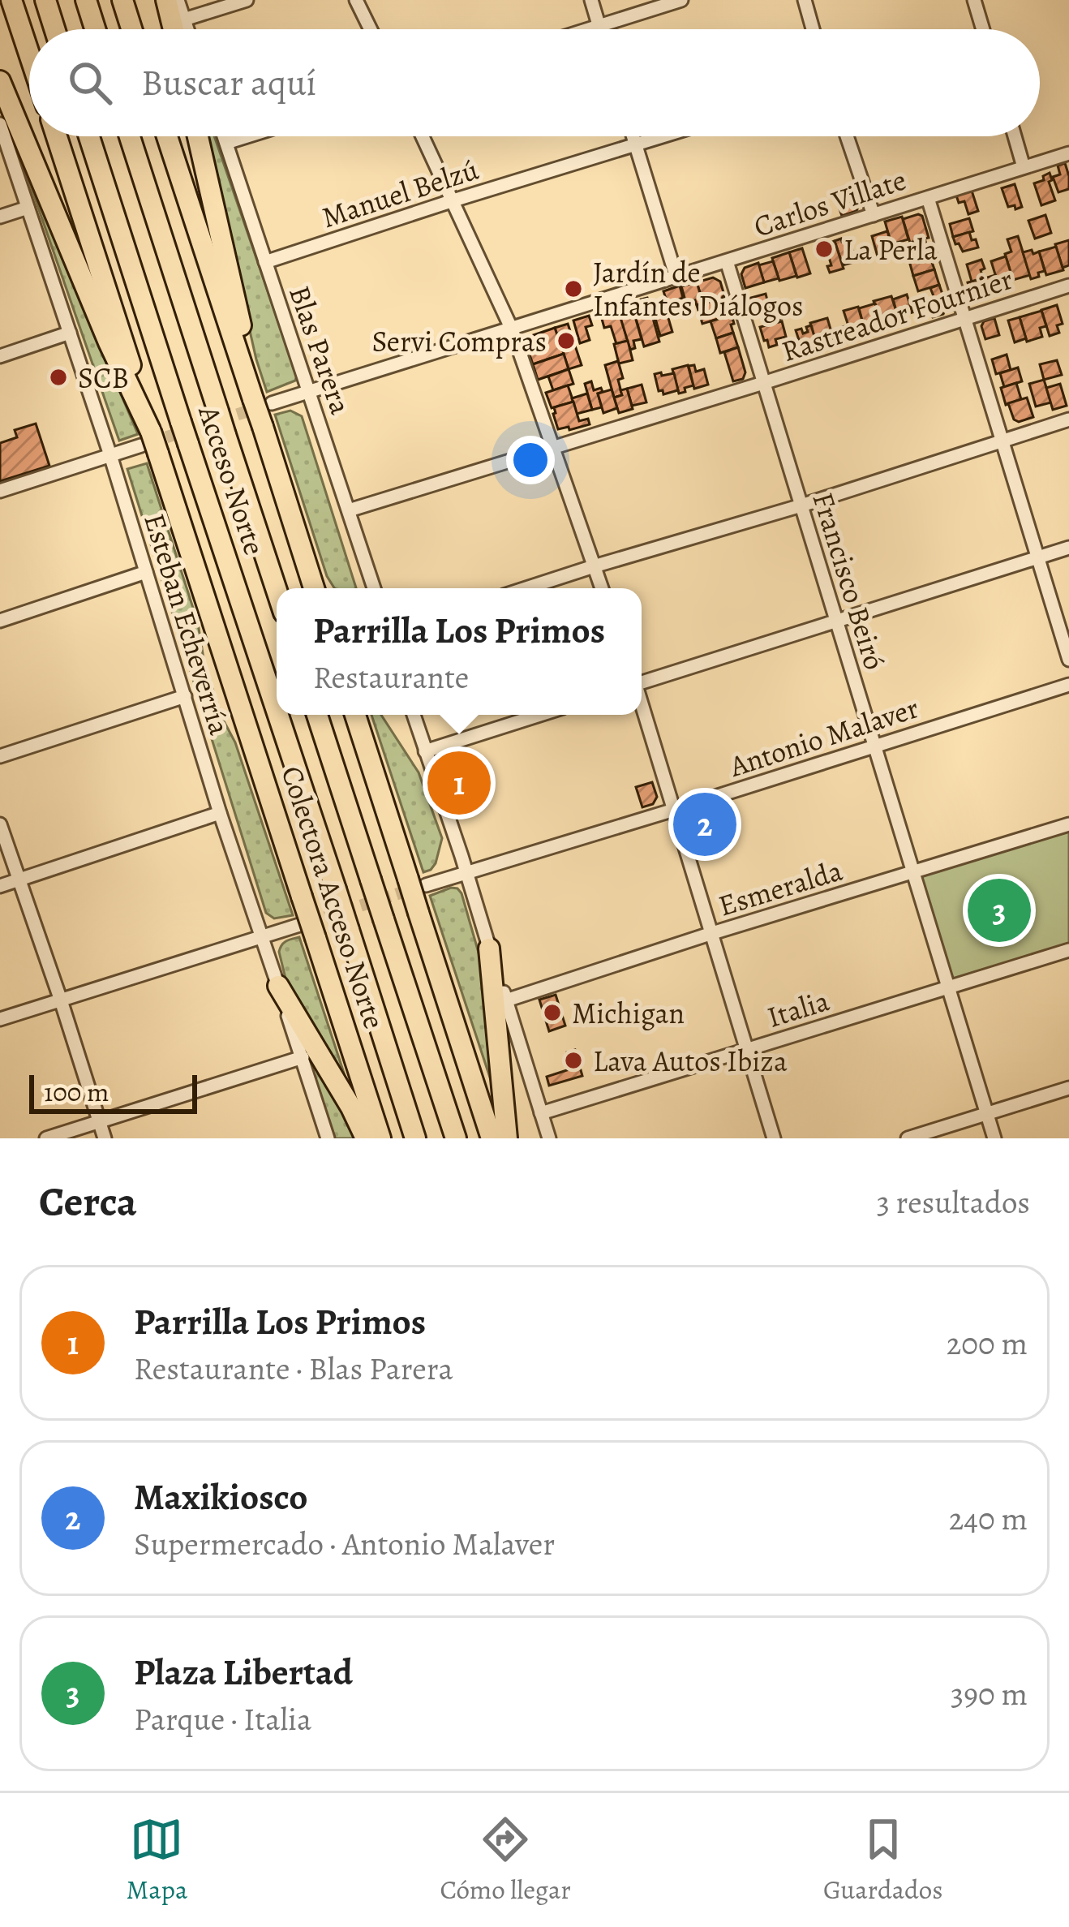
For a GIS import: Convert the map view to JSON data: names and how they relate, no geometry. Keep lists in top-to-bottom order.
{
  "streets": {
    "highway": ["Acceso Norte", "Colectora Acceso Norte"],
    "street": [
      "Manuel Belzú",
      "Carlos Villate",
      "Rastreador Fournier",
      "Blas Parera",
      "Francisco Beiró",
      "Esteban Echeverría",
      "Antonio Malaver",
      "Esmeralda",
      "Italia"
    ]
  },
  "crossings": [
    ["Manuel Belzú", "Blas Parera"],
    ["Carlos Villate", "Blas Parera"],
    ["Carlos Villate", "Francisco Beiró"],
    ["Rastreador Fournier", "Blas Parera"],
    ["Rastreador Fournier", "Francisco Beiró"],
    ["Francisco Beiró", "Antonio Malaver"],
    ["Francisco Beiró", "Esmeralda"],
    ["Francisco Beiró", "Italia"]
  ],
  "places": [
    "La Perla",
    "Jardín de Infantes Diálogos",
    "Servi Compras",
    "SCB",
    "Michigan",
    "Lava Autos Ibiza"
  ],
  "scale_bar": "100 m",
  "page": {
    "search": "Buscar aquí",
    "popup": ["Parrilla Los Primos", "Restaurante"],
    "pins": ["1", "2", "3"],
    "scale": "100 m",
    "heading": ["Cerca", "3 resultados"],
    "list": [
      {
        "mark": "1",
        "name": "Parrilla Los Primos",
        "note": "Restaurante · Blas Parera",
        "value": "200 m"
      },
      {
        "mark": "2",
        "name": "Maxikiosco",
        "note": "Supermercado · Antonio Malaver",
        "value": "240 m"
      },
      {
        "mark": "3",
        "name": "Plaza Libertad",
        "note": "Parque · Italia",
        "value": "390 m"
      }
    ],
    "nav": ["Mapa", "Cómo llegar", "Guardados"]
  }
}
